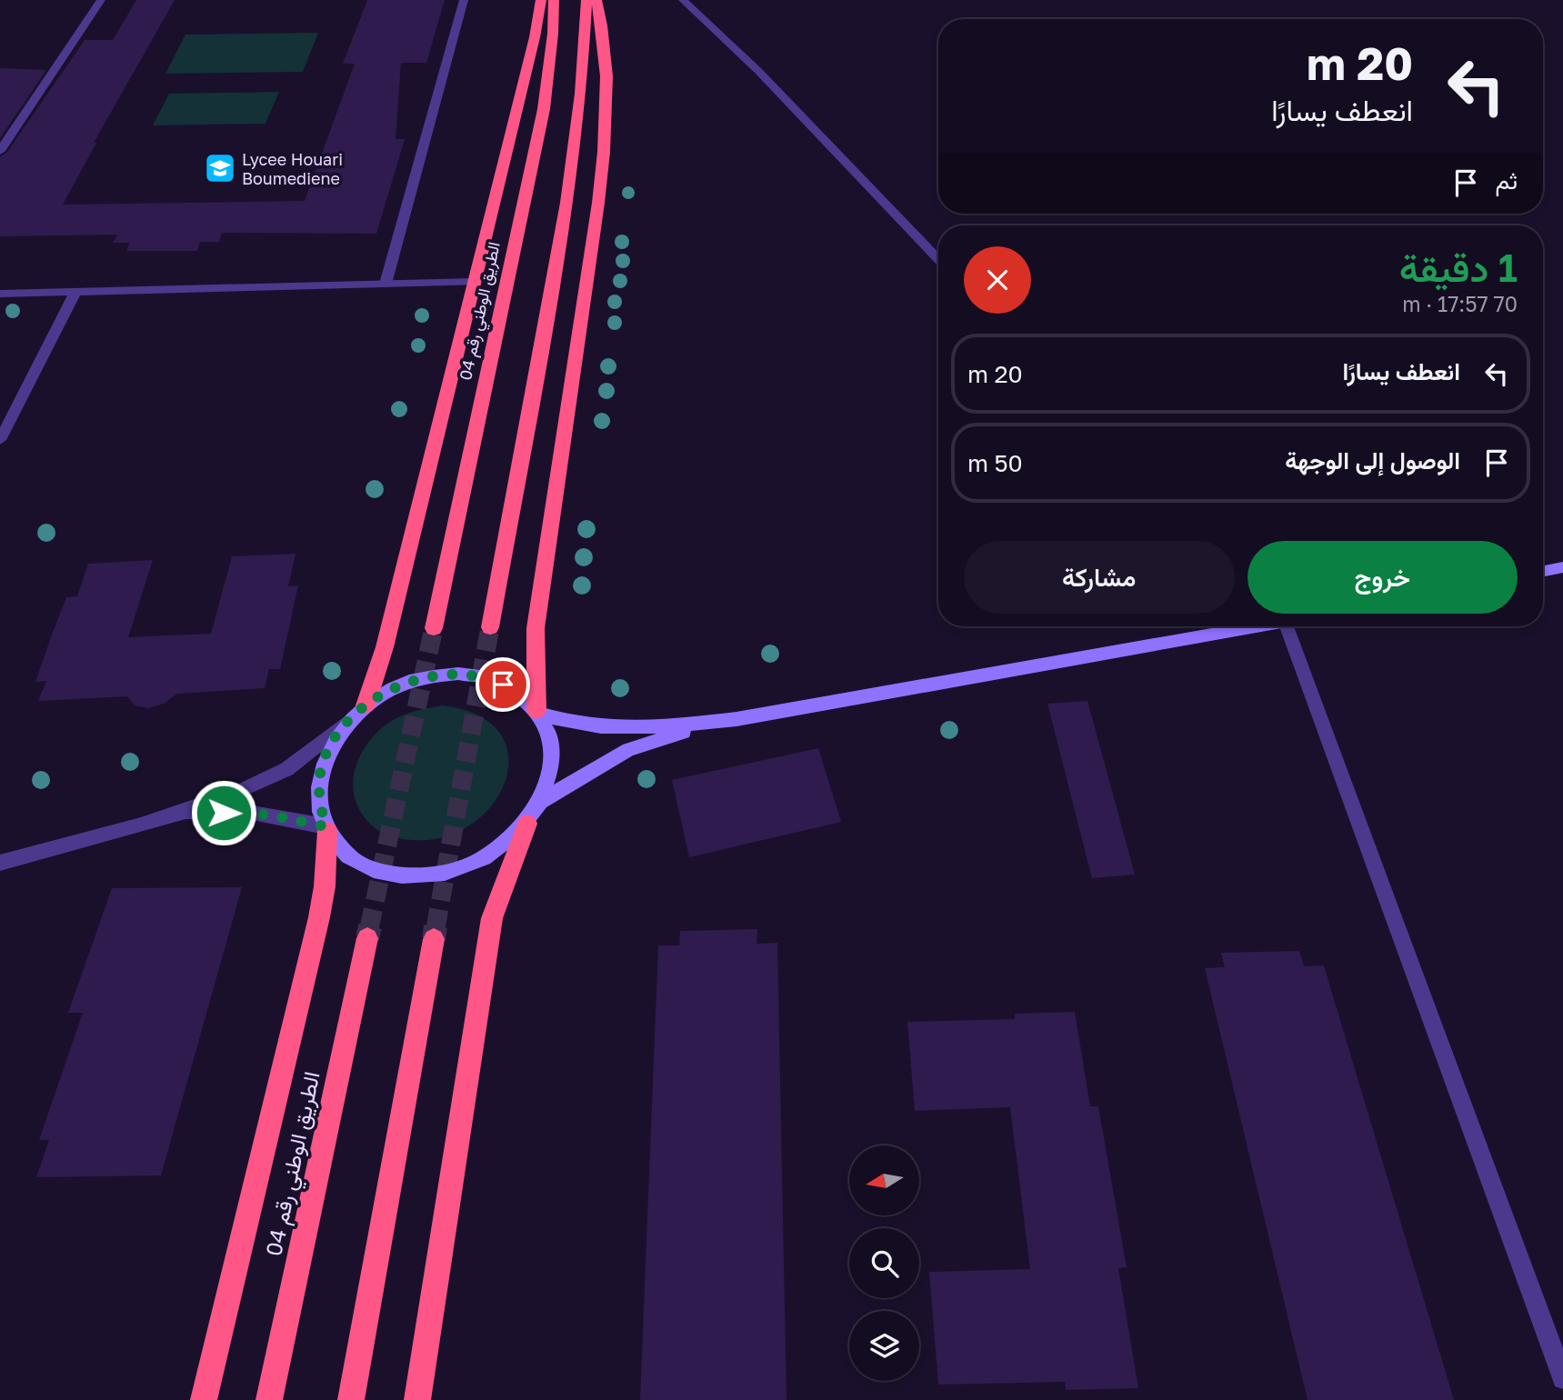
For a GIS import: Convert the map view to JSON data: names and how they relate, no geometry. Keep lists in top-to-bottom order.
{
  "streets": {
    "highway": ["الطريق الوطني رقم 04"]
  },
  "places": {
    "school or university": ["Lycee Houari Boumediene"]
  },
  "north": "left",
  "page": {
    "turn": ["20 m", "انعطف يسارًا"],
    "then": "ثم",
    "heading": ["1 دقيقة", "70 m · 17:57"],
    "list": [
      {
        "name": "انعطف يسارًا",
        "value": "20 m"
      },
      {
        "name": "الوصول إلى الوجهة",
        "value": "50 m"
      }
    ],
    "buttons": ["خروج", "مشاركة"]
  }
}
